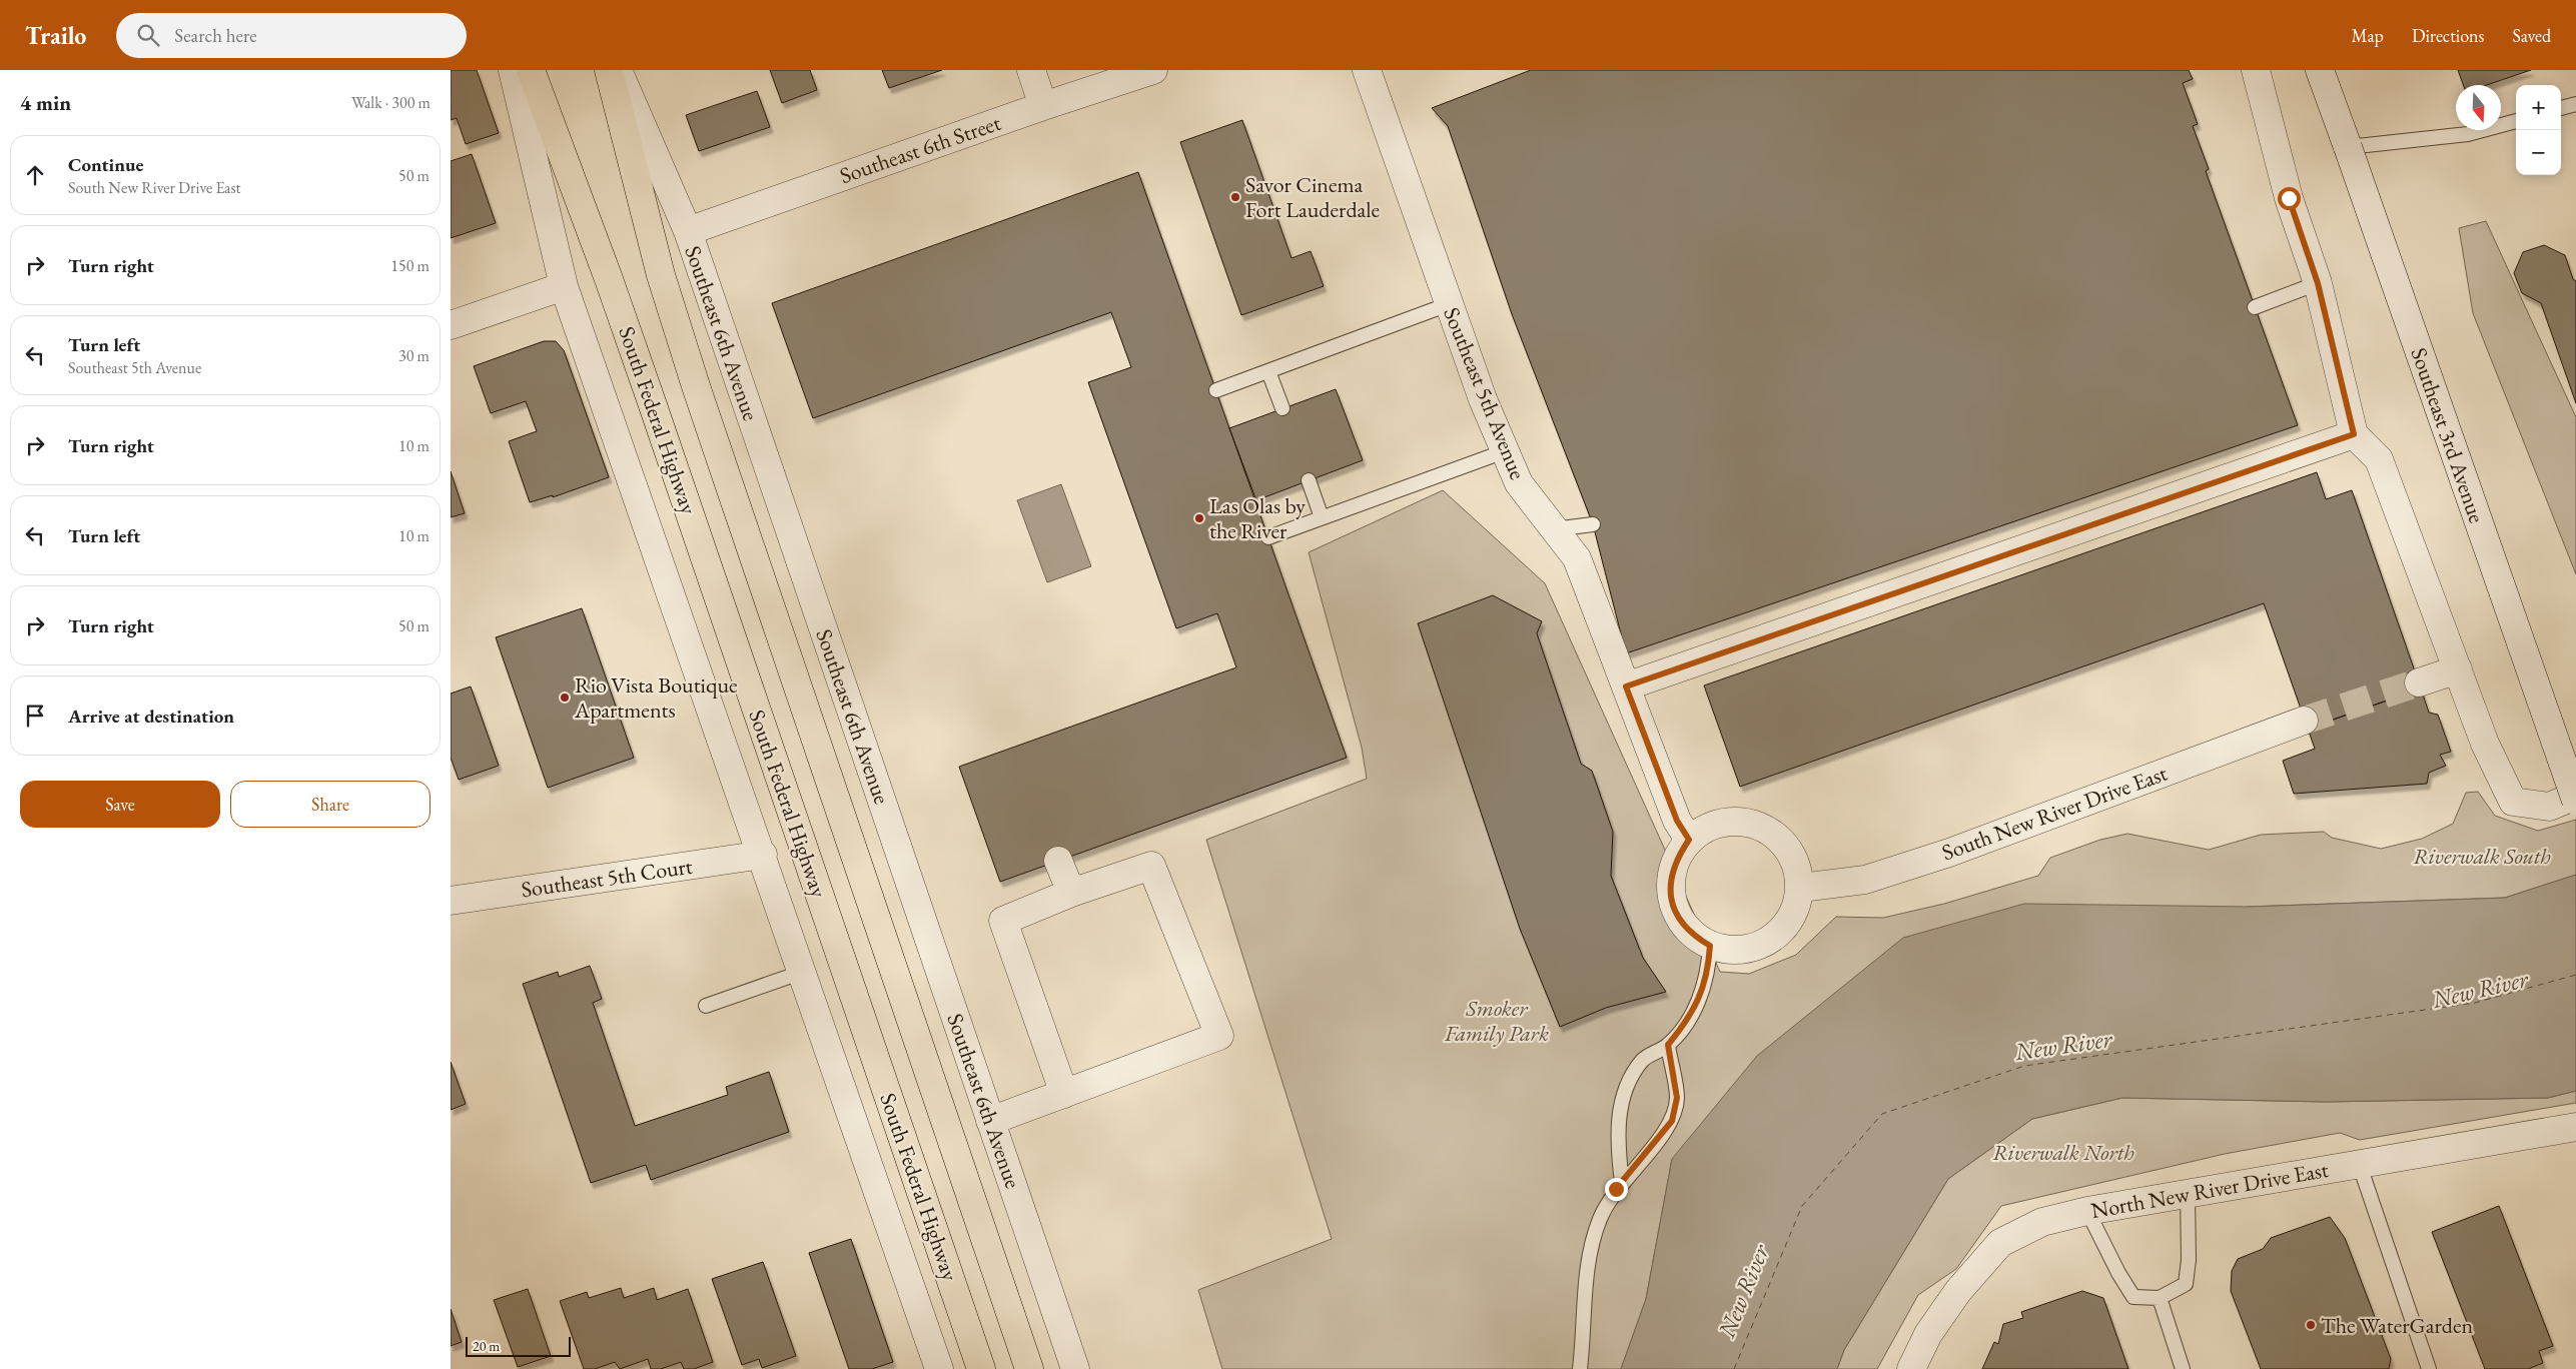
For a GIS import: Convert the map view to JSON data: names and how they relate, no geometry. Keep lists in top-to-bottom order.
{
  "streets": {
    "main road": ["South Federal Highway"],
    "street": [
      "Southeast 6th Street",
      "Southeast 6th Avenue",
      "Southeast 5th Avenue",
      "Southeast 3rd Avenue",
      "South New River Drive East",
      "Southeast 5th Court",
      "North New River Drive East"
    ]
  },
  "crossings": [
    ["Southeast 6th Street", "Southeast 6th Avenue"],
    ["Southeast 5th Avenue", "South New River Drive East"]
  ],
  "water": ["New River"],
  "parks": ["Riverwalk South", "Smoker Family Park", "Riverwalk North"],
  "places": [
    "Savor Cinema Fort Lauderdale",
    "Las Olas by the River",
    "Rio Vista Boutique Apartments",
    "The WaterGarden"
  ],
  "scale_bar": "20 m",
  "north": "bottom",
  "page": {
    "header": "Trailo",
    "search": "Search here",
    "nav": ["Map", "Directions", "Saved"],
    "heading": ["4 min", "Walk · 300 m"],
    "map_buttons": ["+", "−"],
    "list": [
      ["Continue", "South New River Drive East", "50 m"],
      ["Turn right", "150 m"],
      ["Turn left", "Southeast 5th Avenue", "30 m"],
      ["Turn right", "10 m"],
      ["Turn left", "10 m"],
      ["Turn right", "50 m"],
      "Arrive at destination"
    ],
    "buttons": ["Save", "Share"],
    "scale": "20 m"
  }
}
